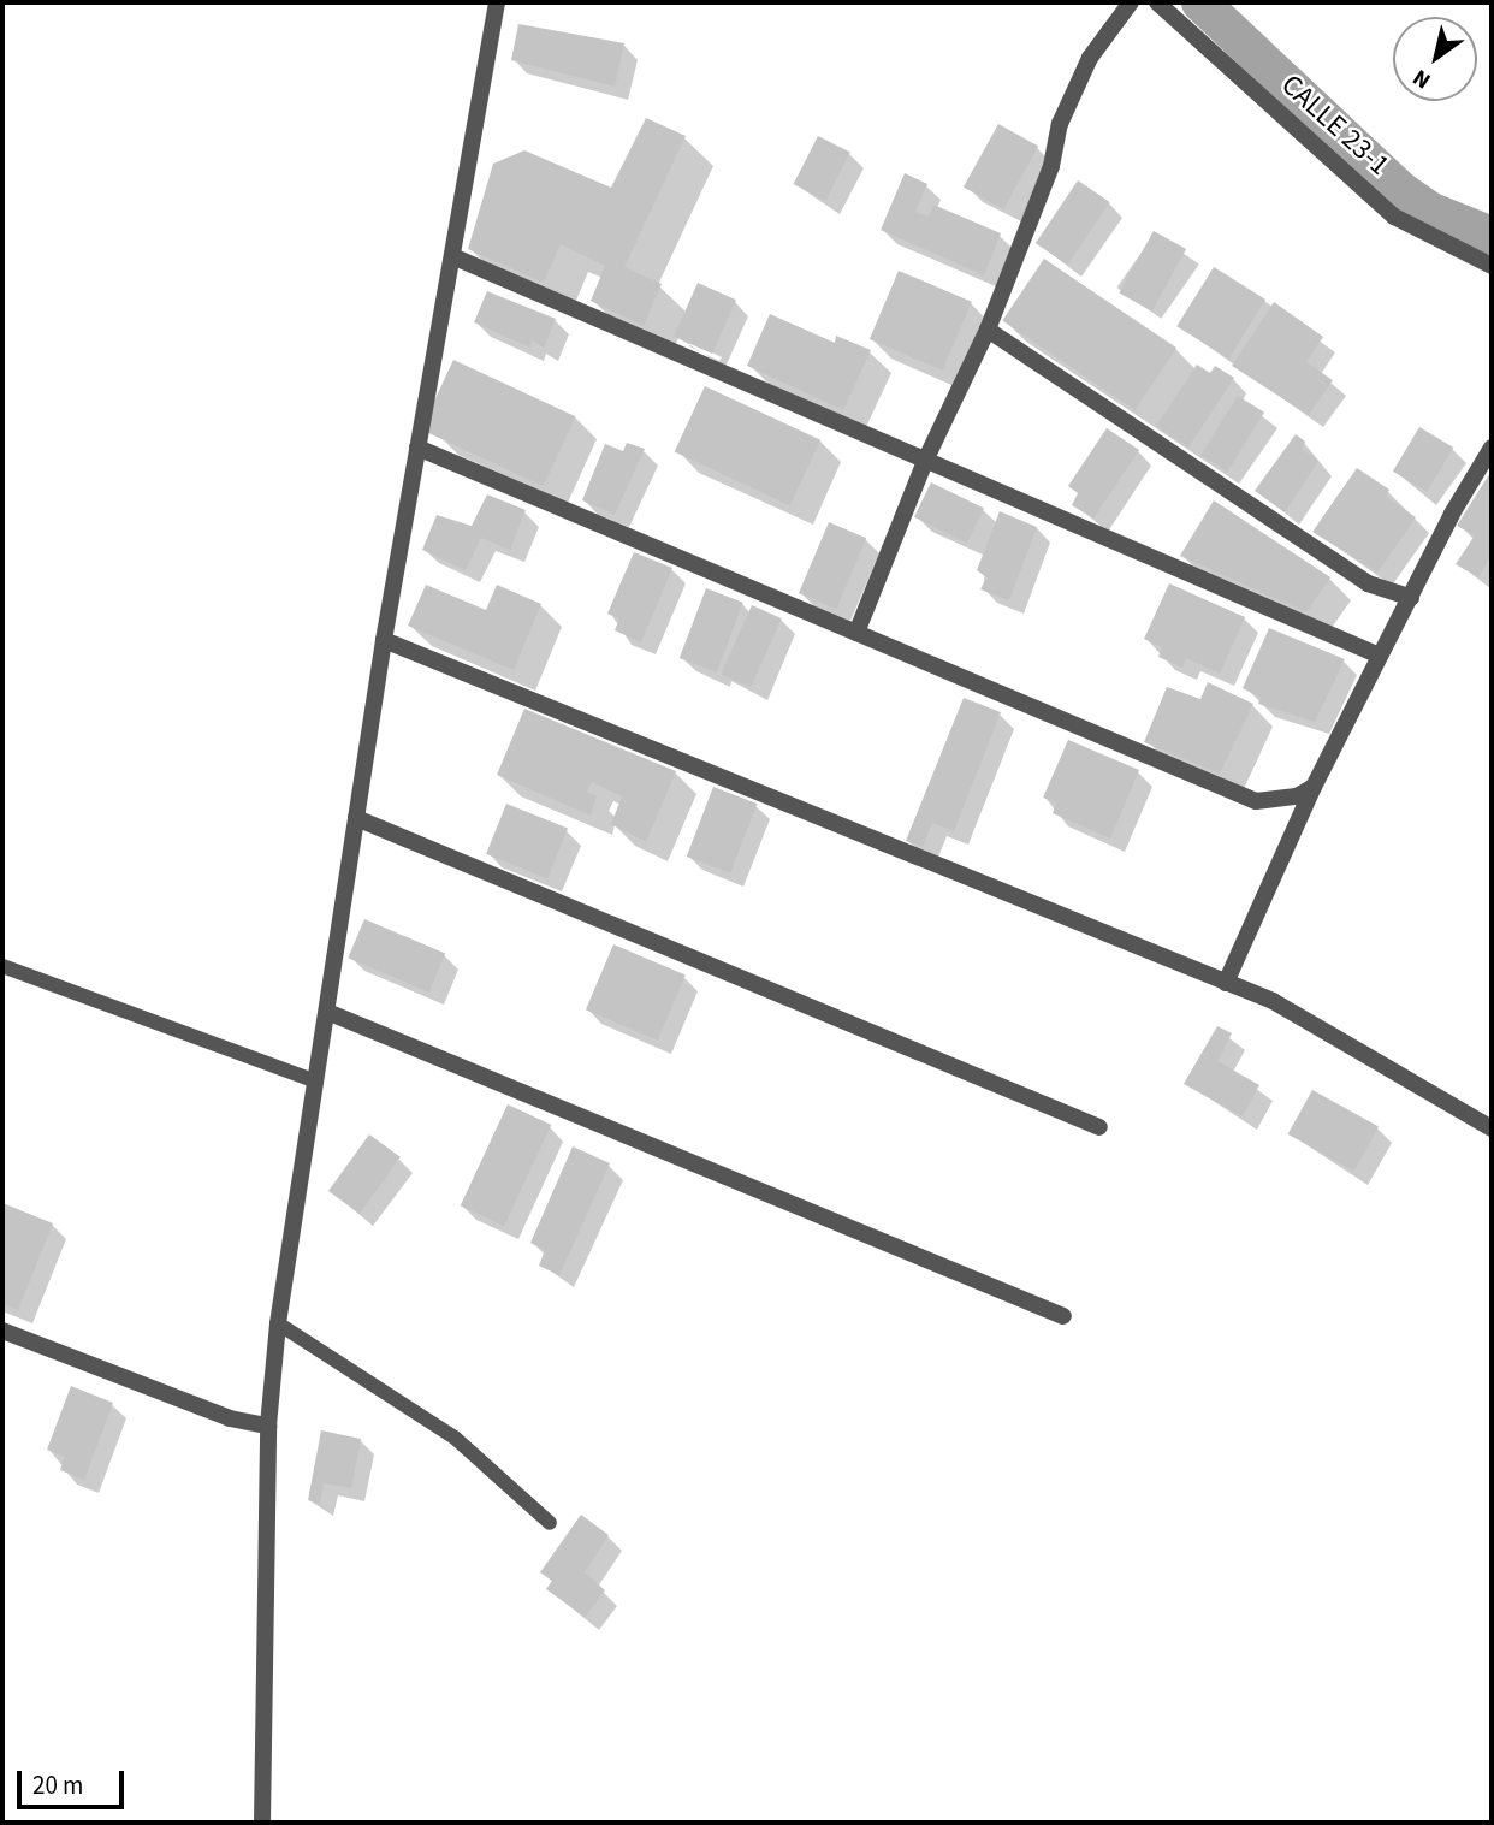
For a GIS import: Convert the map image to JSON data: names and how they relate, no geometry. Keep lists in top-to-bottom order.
{
  "streets": {
    "street": ["CALLE 23-1"]
  },
  "scale_bar": "20 m",
  "north": "bottom left"
}
